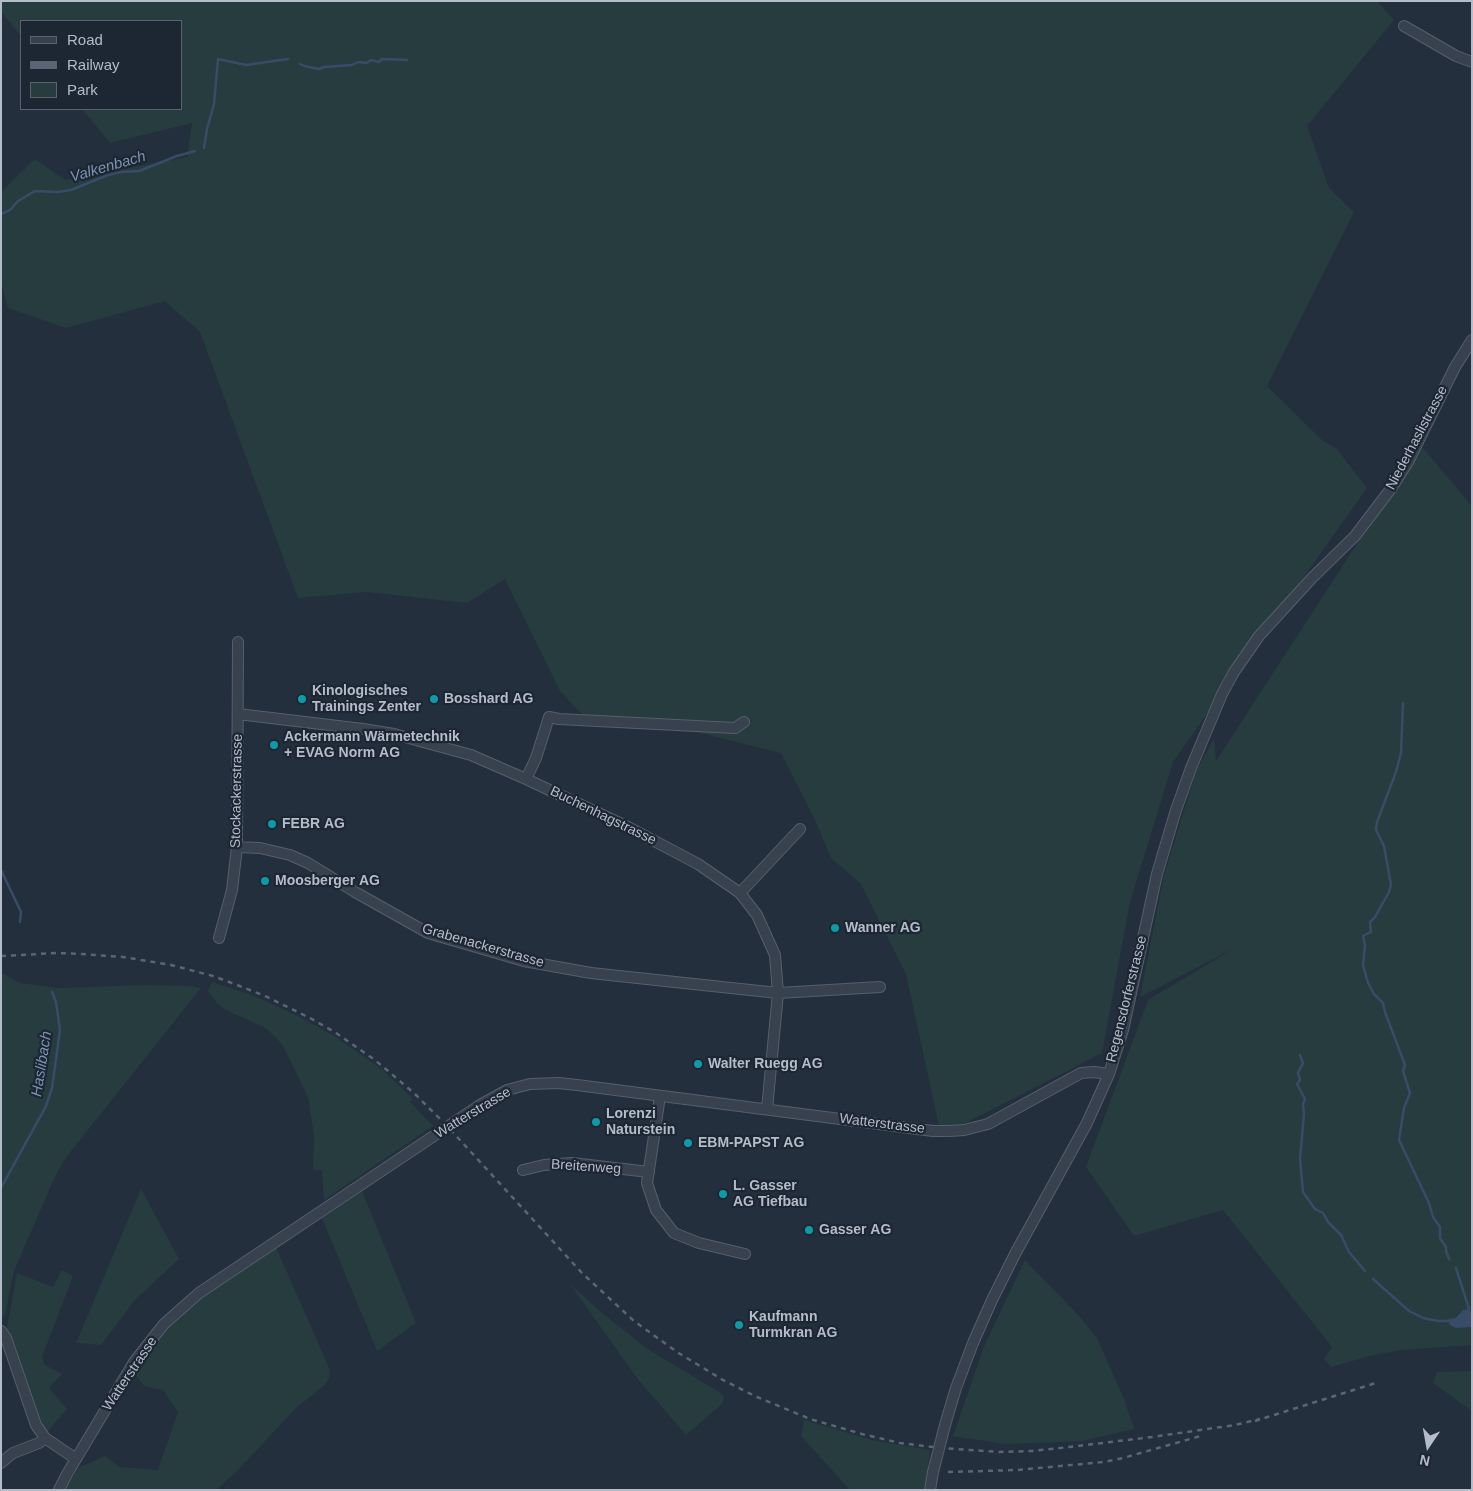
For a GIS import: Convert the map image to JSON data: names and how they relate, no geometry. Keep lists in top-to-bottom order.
{
  "streets": {
    "street": [
      "Niederhaslistrasse",
      "Stockackerstrasse",
      "Buchenhagstrasse",
      "Grabenackerstrasse",
      "Regensdorferstrasse",
      "Watterstrasse",
      "Breitenweg"
    ]
  },
  "crossings": [
    ["Niederhaslistrasse", "Regensdorferstrasse"],
    ["Stockackerstrasse", "Buchenhagstrasse"],
    ["Stockackerstrasse", "Grabenackerstrasse"],
    ["Buchenhagstrasse", "Grabenackerstrasse"],
    ["Buchenhagstrasse", "Watterstrasse"],
    ["Regensdorferstrasse", "Watterstrasse"]
  ],
  "water": ["Valkenbach", "Haslibach"],
  "places": [
    "Kinologisches Trainings Zenter",
    "Bosshard AG",
    "Ackermann Wärmetechnik + EVAG Norm AG",
    "FEBR AG",
    "Moosberger AG",
    "Wanner AG",
    "Walter Ruegg AG",
    "Lorenzi Naturstein",
    "EBM-PAPST AG",
    "L. Gasser AG Tiefbau",
    "Gasser AG",
    "Kaufmann Turmkran AG"
  ],
  "legend": ["Road", "Railway", "Park"],
  "north": "bottom"
}
